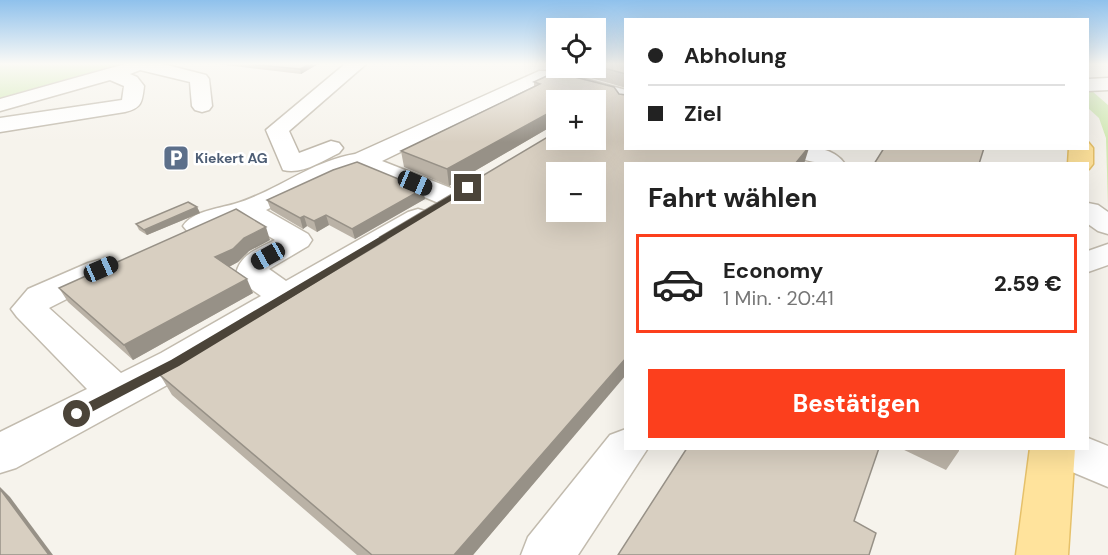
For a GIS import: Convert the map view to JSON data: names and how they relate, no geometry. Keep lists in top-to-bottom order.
{
  "places": {
    "parking": ["Kiekert AG"]
  },
  "page": {
    "map_buttons": ["+", "−"],
    "banner": ["Abholung", "Ziel"],
    "heading": "Fahrt wählen",
    "list": [
      {
        "name": "Economy",
        "note": "1 Min. · 20:41",
        "value": "2.59 €"
      }
    ],
    "buttons": "Bestätigen"
  }
}
